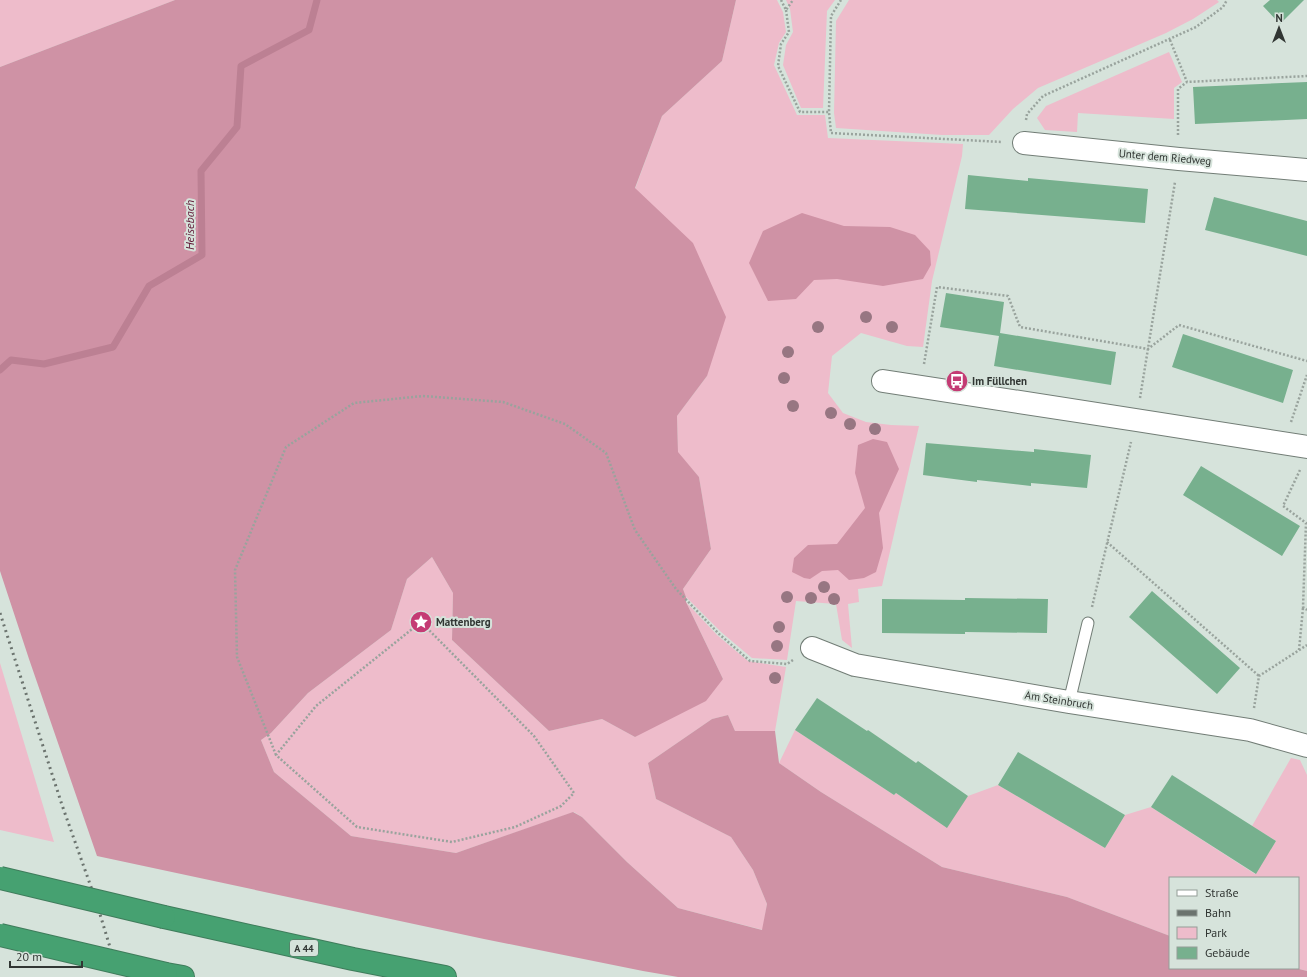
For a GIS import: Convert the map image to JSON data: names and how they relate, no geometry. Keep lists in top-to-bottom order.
{
  "streets": {
    "highway": ["A 44"],
    "street": ["Unter dem Riedweg", "Am Steinbruch"]
  },
  "water": ["Heisebach"],
  "places": {
    "bus stop": ["Im Füllchen"],
    "place": ["Mattenberg"]
  },
  "legend": [
    "Straße",
    "Bahn",
    "Park",
    "Gebäude"
  ],
  "scale_bar": "20 m",
  "north": "top"
}
